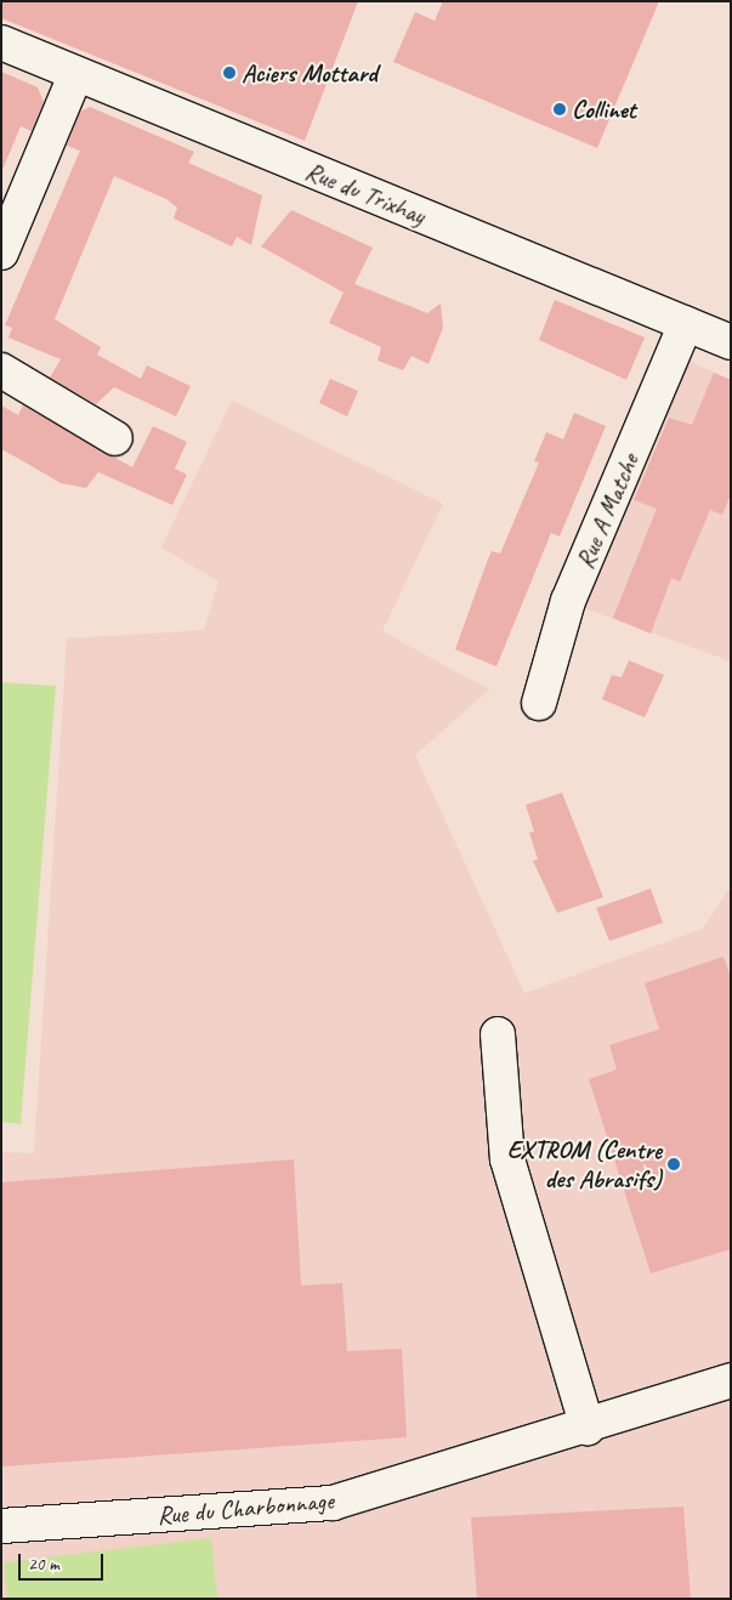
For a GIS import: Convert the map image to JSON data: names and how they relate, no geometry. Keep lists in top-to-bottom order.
{
  "streets": {
    "street": ["Rue du Trixhay", "Rue A Matche", "Rue du Charbonnage"]
  },
  "crossings": [
    ["Rue du Trixhay", "Rue A Matche"]
  ],
  "places": ["Aciers Mottard", "Collinet", "EXTROM (Centre des Abrasifs)"],
  "scale_bar": "20 m"
}
